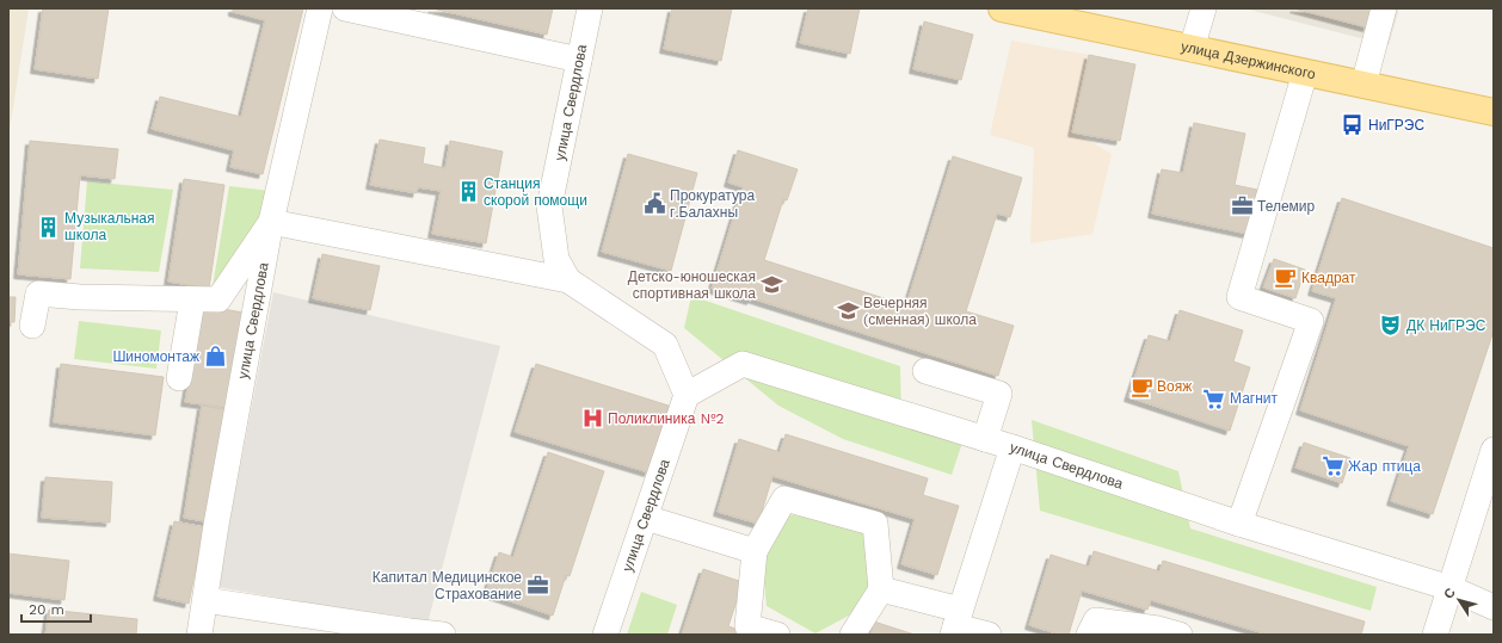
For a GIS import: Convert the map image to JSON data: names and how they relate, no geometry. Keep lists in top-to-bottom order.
{
  "streets": {
    "main road": ["улица Дзержинского"],
    "street": ["улица Свердлова"]
  },
  "places": {
    "bus stop": ["НиГРЭС"],
    "building": ["Станция скорой помощи", "Музыкальная школа"],
    "public building": ["Прокуратура г.Балахны"],
    "office": ["Телемир", "Капитал Медицинское Страхование"],
    "cafe": ["Квадрат", "Вояж"],
    "school or university": ["Детско-юношеская спортивная школа", "Вечерняя (сменная) школа"],
    "theatre": ["ДК НиГРЭС"],
    "shop": ["Шиномонтаж"],
    "supermarket": ["Магнит", "Жар птица"],
    "hospital": ["Поликлиника №2"]
  },
  "scale_bar": "20 m",
  "north": "top left"
}
